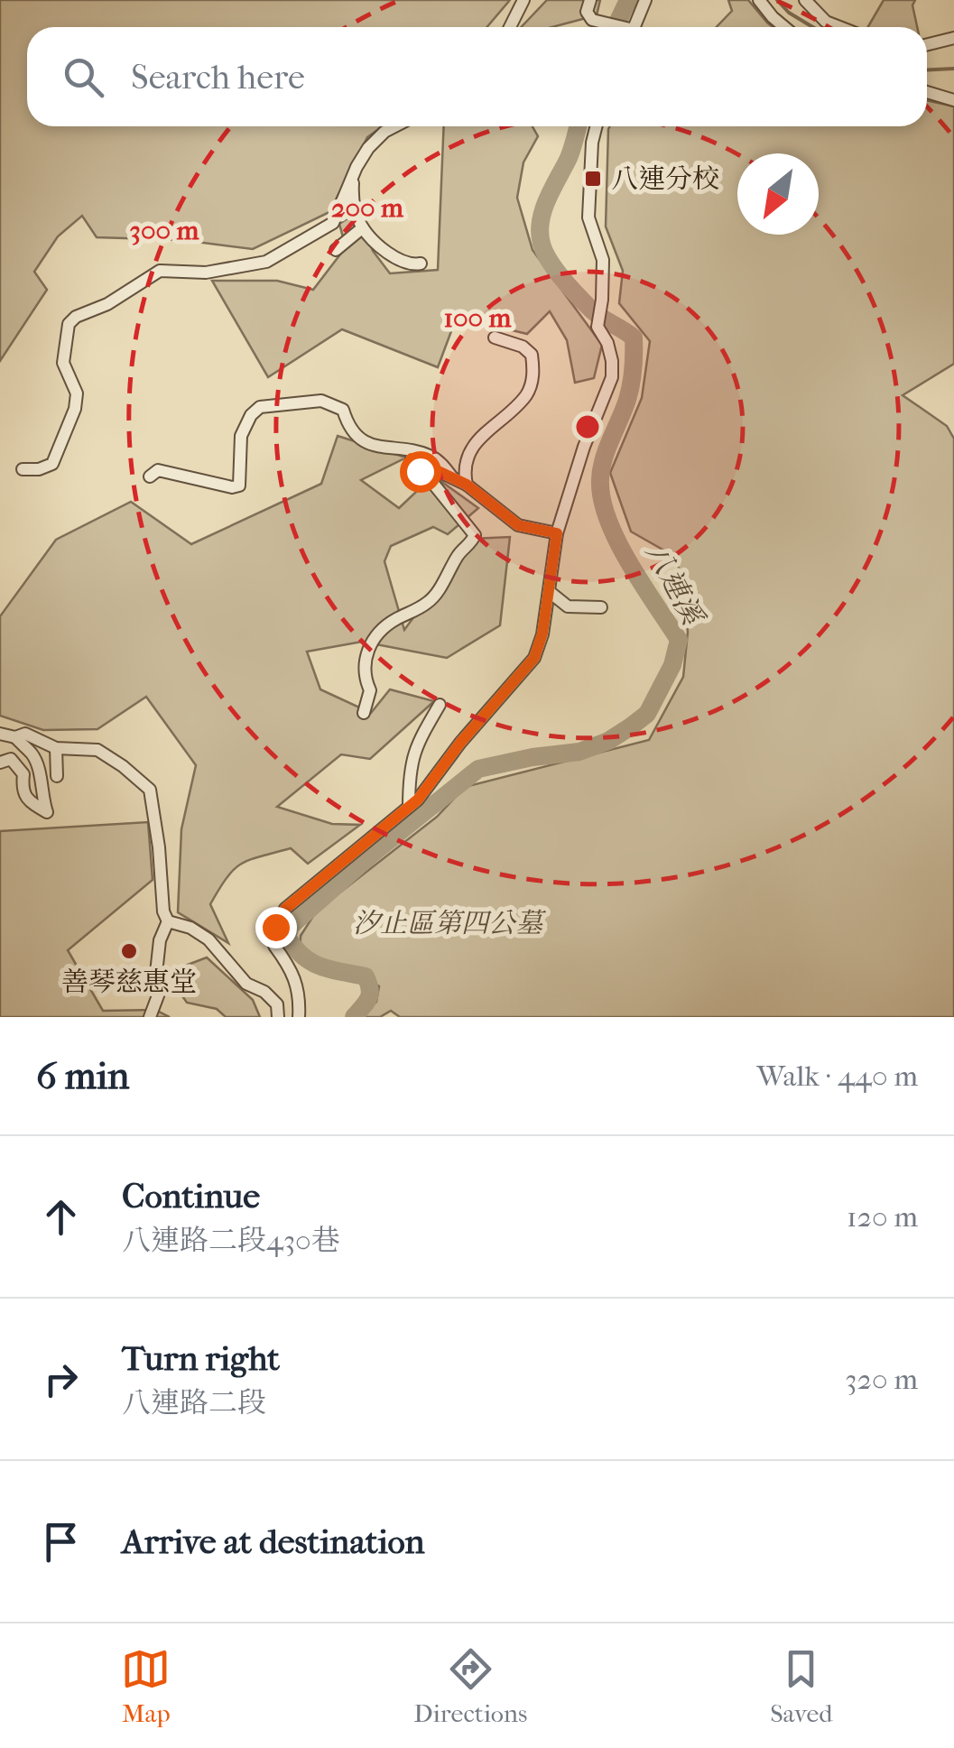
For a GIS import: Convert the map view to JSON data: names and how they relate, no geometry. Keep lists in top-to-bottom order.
{
  "water": ["八連溪"],
  "parks": ["汐止區第四公墓"],
  "places": {
    "transit": ["八連分校"],
    "other": ["善琴慈惠堂"]
  },
  "north": "bottom left",
  "page": {
    "search": "Search here",
    "heading": ["6 min", "Walk · 440 m"],
    "list": [
      ["Continue", "八連路二段430巷", "120 m"],
      ["Turn right", "八連路二段", "320 m"],
      "Arrive at destination"
    ],
    "nav": ["Map", "Directions", "Saved"]
  },
  "rings": ["200 m", "300 m", "100 m"]
}
